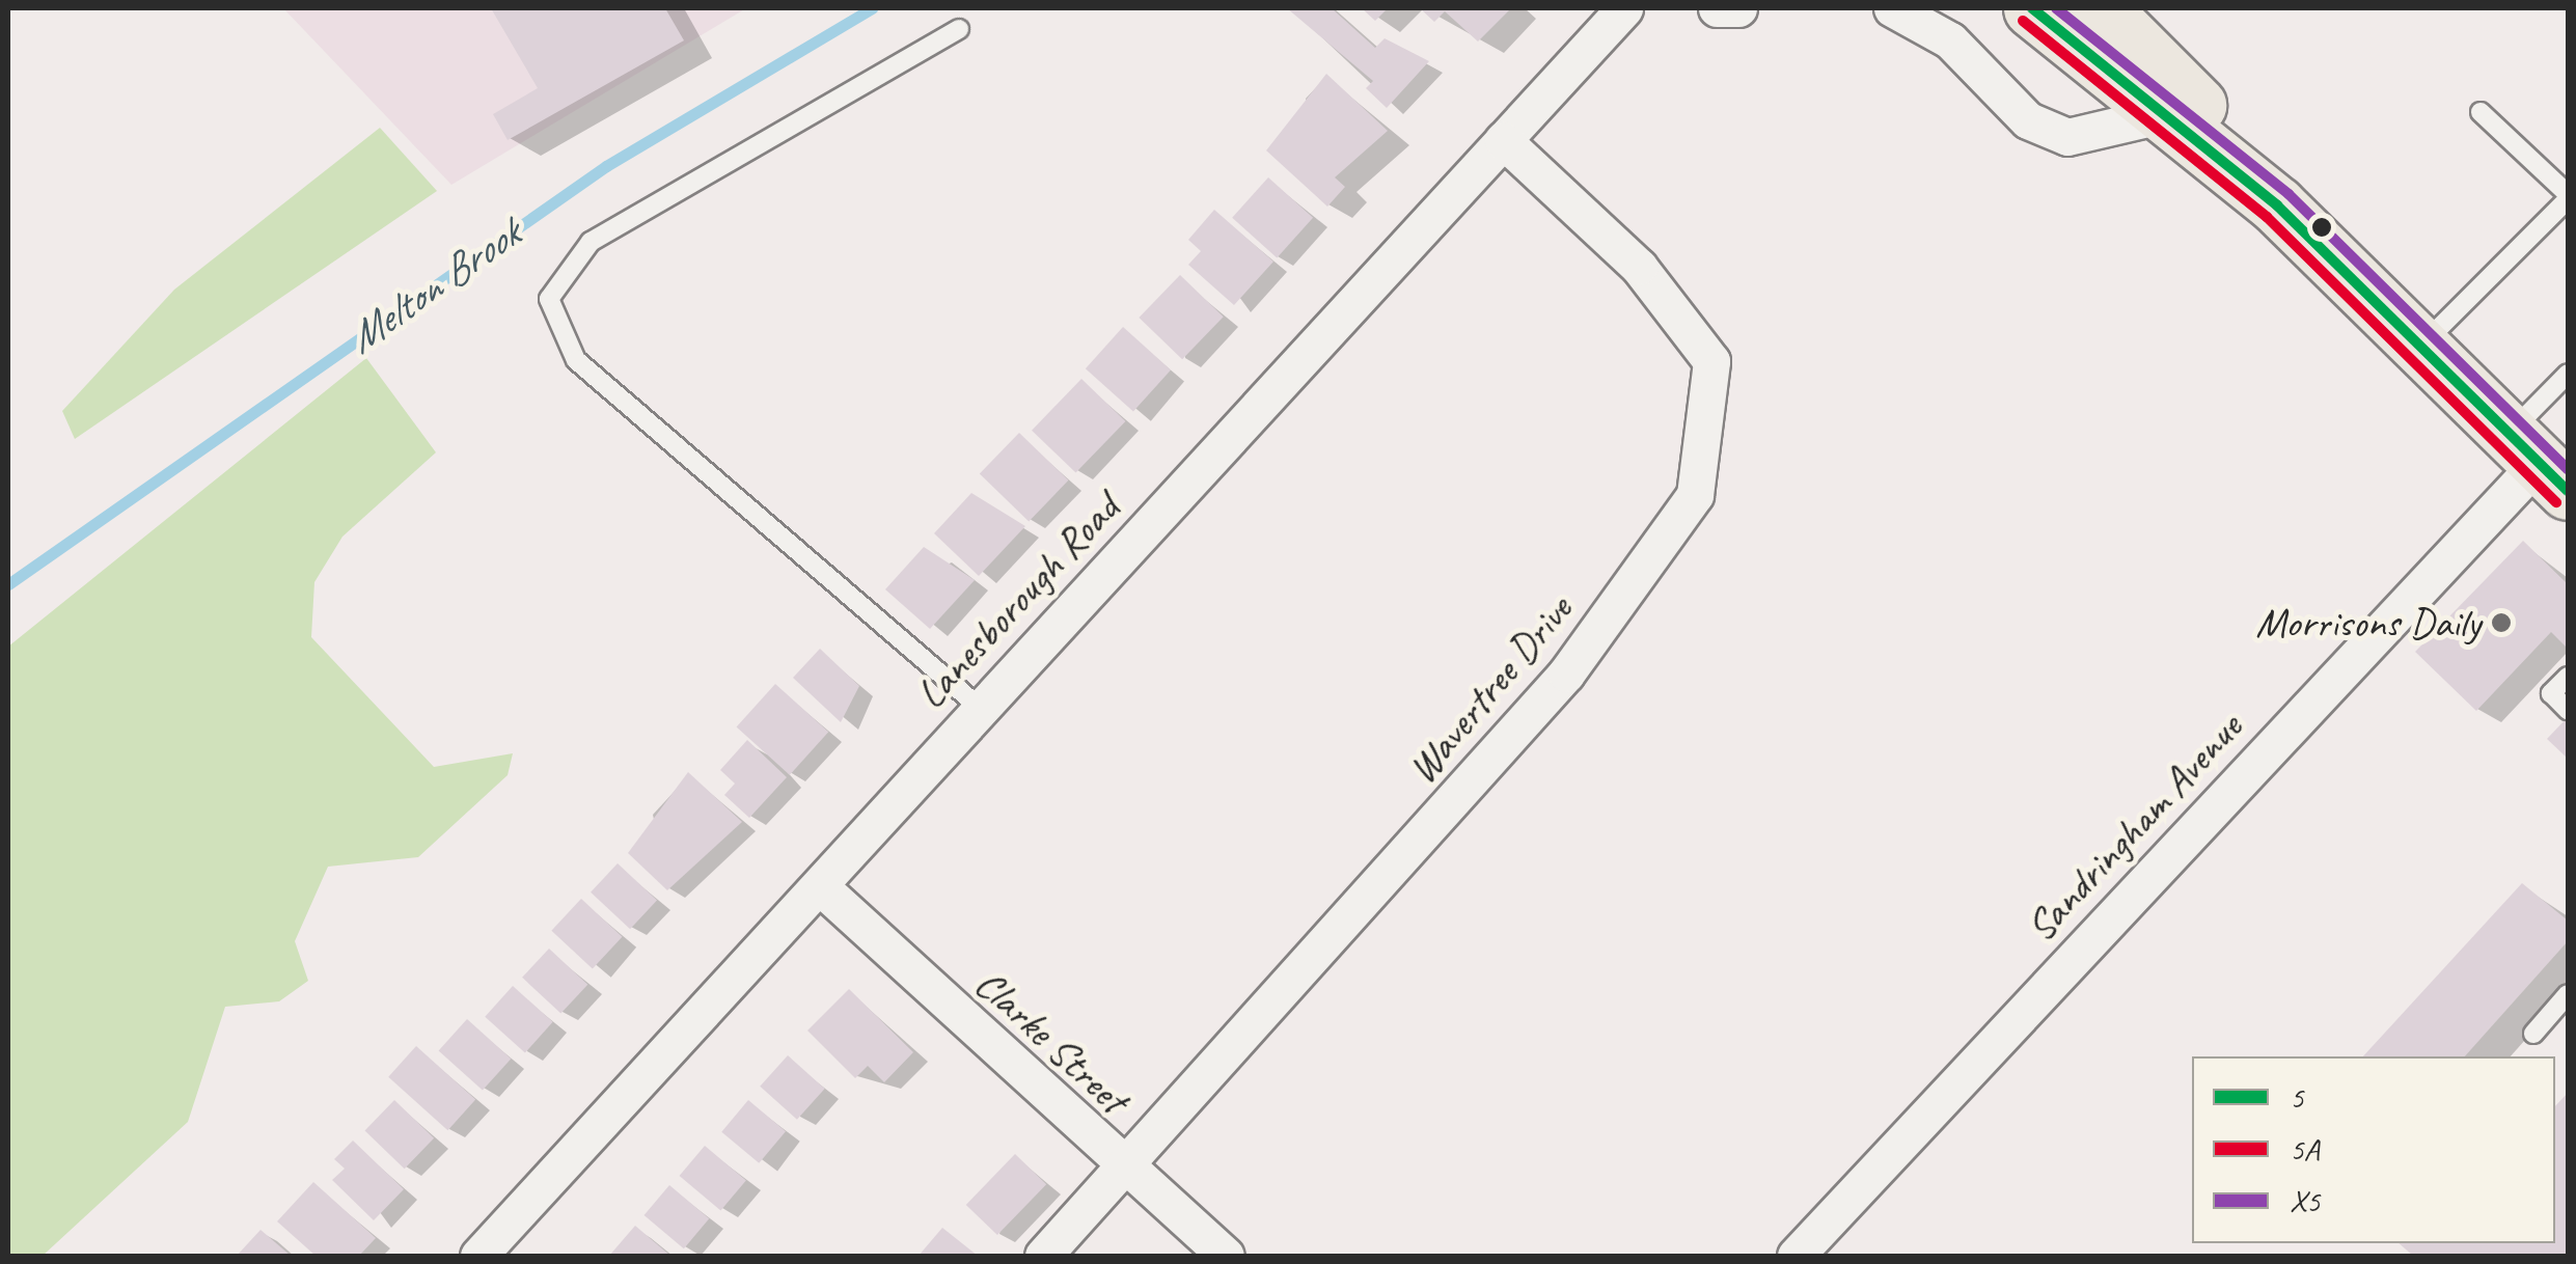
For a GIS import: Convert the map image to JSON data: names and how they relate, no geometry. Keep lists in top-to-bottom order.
{
  "streets": {
    "street": [
      "Lanesborough Road",
      "Wavertree Drive",
      "Sandringham Avenue",
      "Clarke Street"
    ]
  },
  "crossings": [
    ["Lanesborough Road", "Wavertree Drive"],
    ["Lanesborough Road", "Clarke Street"],
    ["Wavertree Drive", "Clarke Street"]
  ],
  "water": ["Melton Brook"],
  "places": ["Morrisons Daily"],
  "lines": ["transit line 5", "transit line X5", "transit line 5A"],
  "legend": ["5", "5A", "X5"]
}
